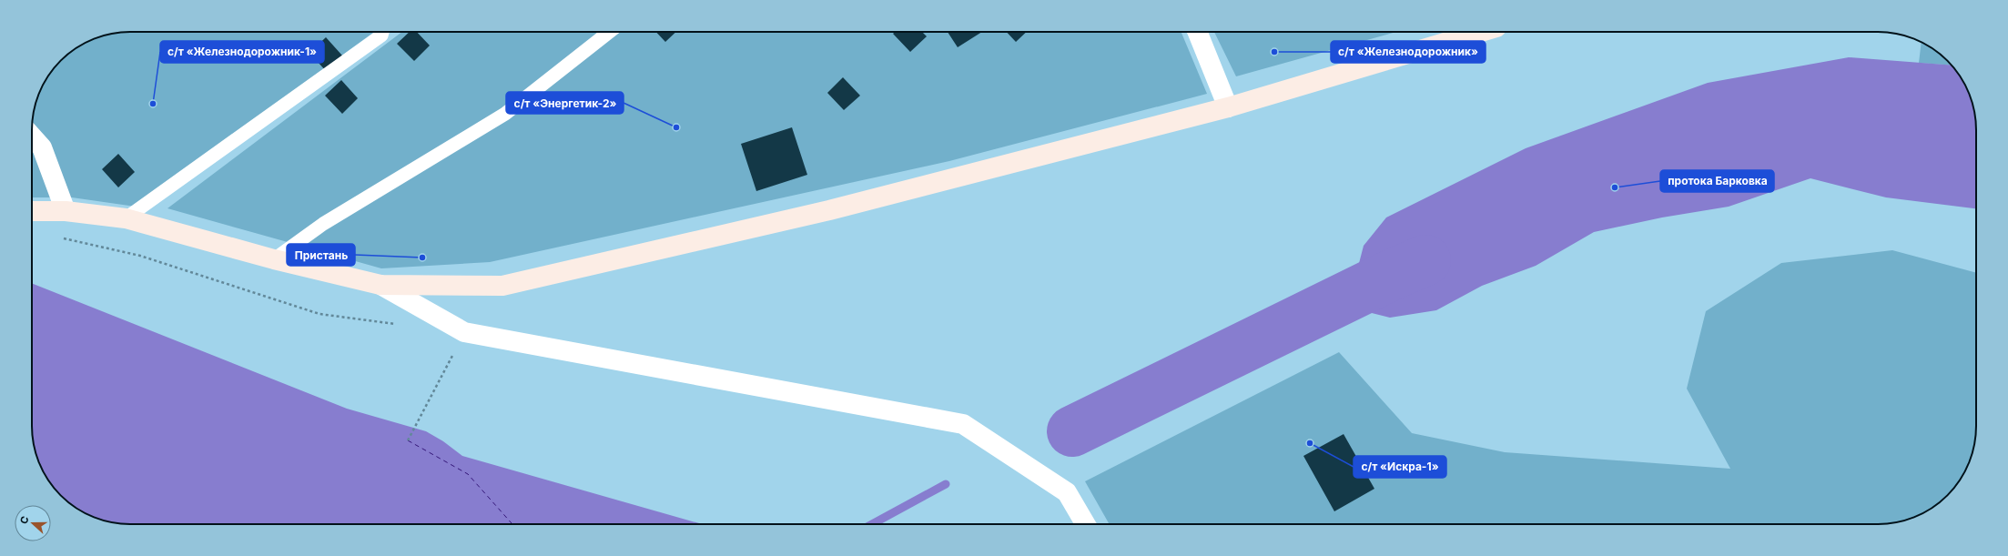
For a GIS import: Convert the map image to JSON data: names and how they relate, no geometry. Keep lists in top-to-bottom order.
{
  "places": [
    "с/т «Железнодорожник»",
    "с/т «Железнодорожник-1»",
    "с/т «Энергетик-2»",
    "протока Барковка",
    "Пристань",
    "с/т «Искра-1»"
  ],
  "north": "left"
}
